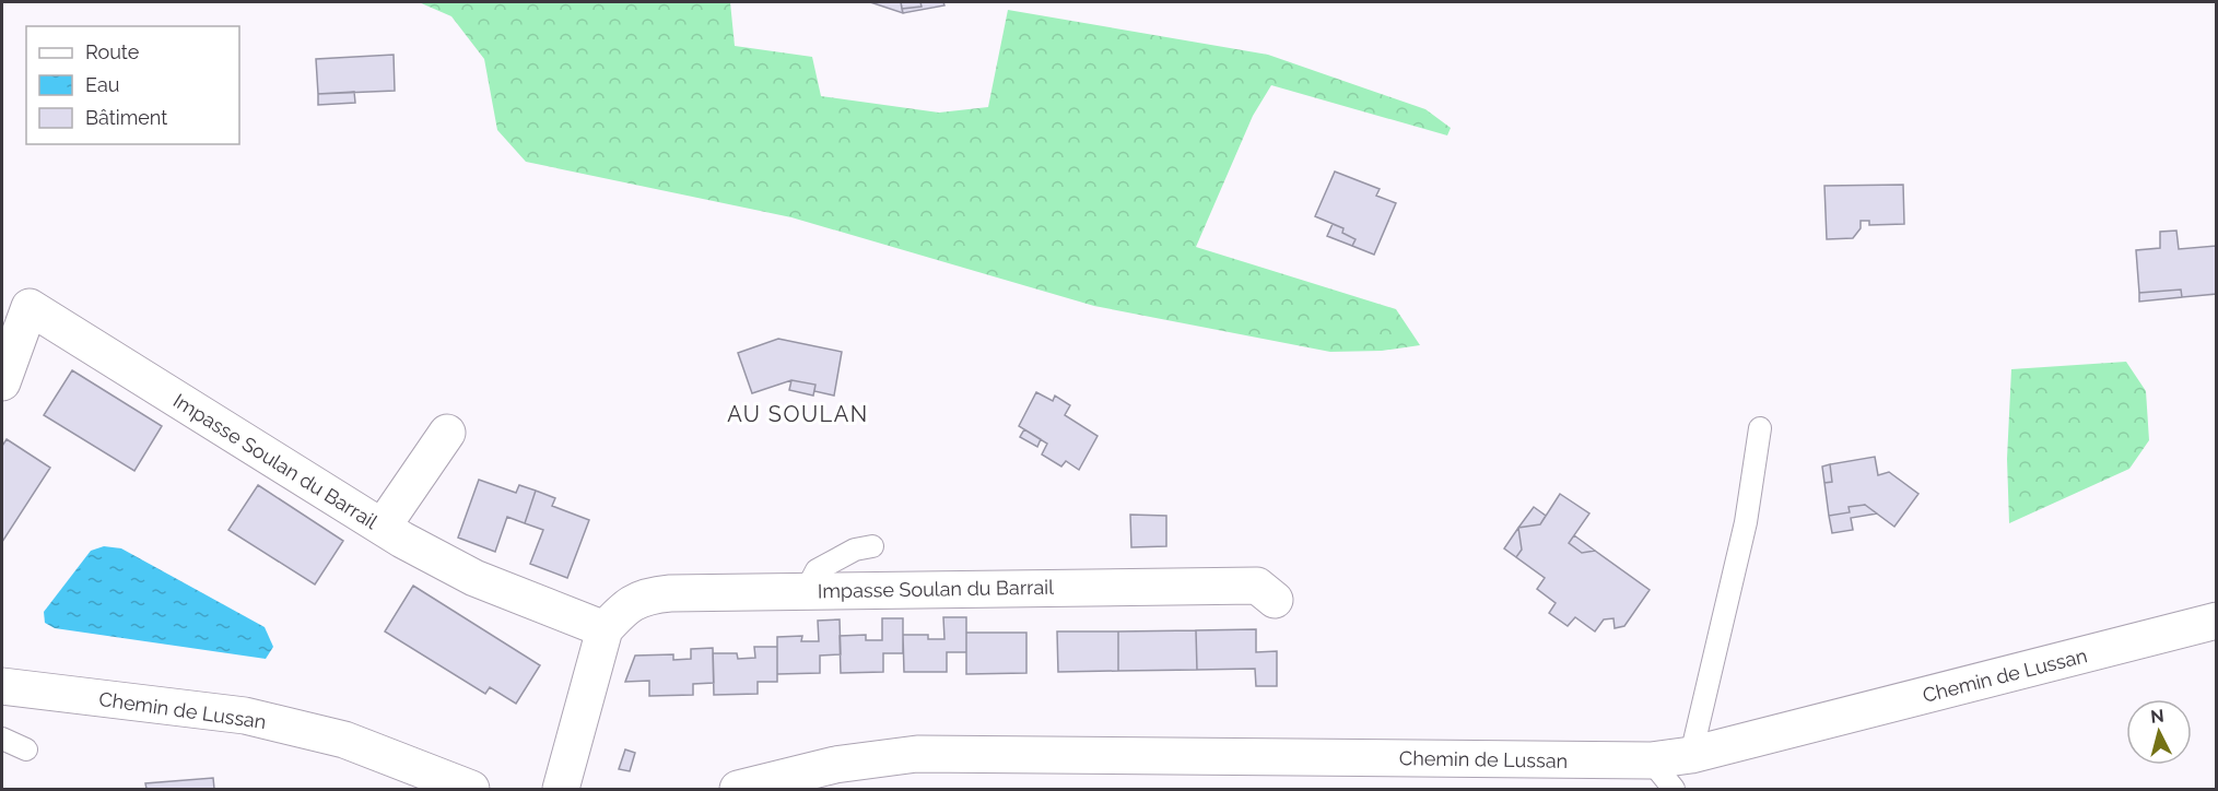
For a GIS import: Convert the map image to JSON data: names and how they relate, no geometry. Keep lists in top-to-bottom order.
{
  "streets": {
    "street": ["Impasse Soulan du Barrail", "Chemin de Lussan"]
  },
  "districts": ["AU SOULAN"],
  "legend": ["Route", "Eau", "Bâtiment"],
  "north": "top"
}
